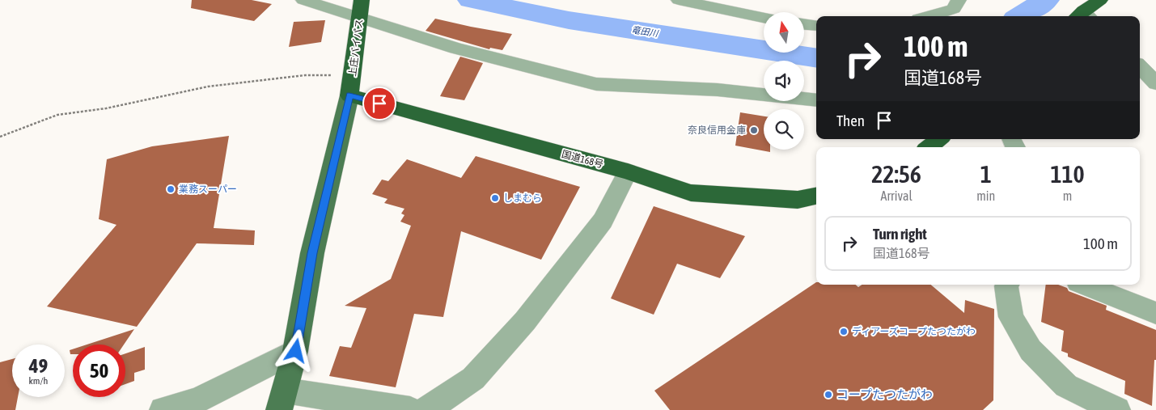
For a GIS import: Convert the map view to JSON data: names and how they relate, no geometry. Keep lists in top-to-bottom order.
{
  "streets": {
    "highway": ["上庄バイパス", "国道168号"]
  },
  "crossings": [
    ["上庄バイパス", "国道168号"]
  ],
  "water": ["竜田川"],
  "places": [
    "奈良信用金庫",
    "業務スーパー",
    "しまむら",
    "ディアーズコープたつたがわ",
    "コープたつたがわ"
  ],
  "north": "top",
  "page": {
    "turn": ["100 m", "国道168号"],
    "then": "Then",
    "eta": [
      "22:56",
      "Arrival",
      "1",
      "min",
      "110",
      "m"
    ],
    "list": [
      {
        "name": "Turn right",
        "note": "国道168号",
        "value": "100 m"
      }
    ],
    "speed": "49 km/h",
    "limit": "50"
  }
}
